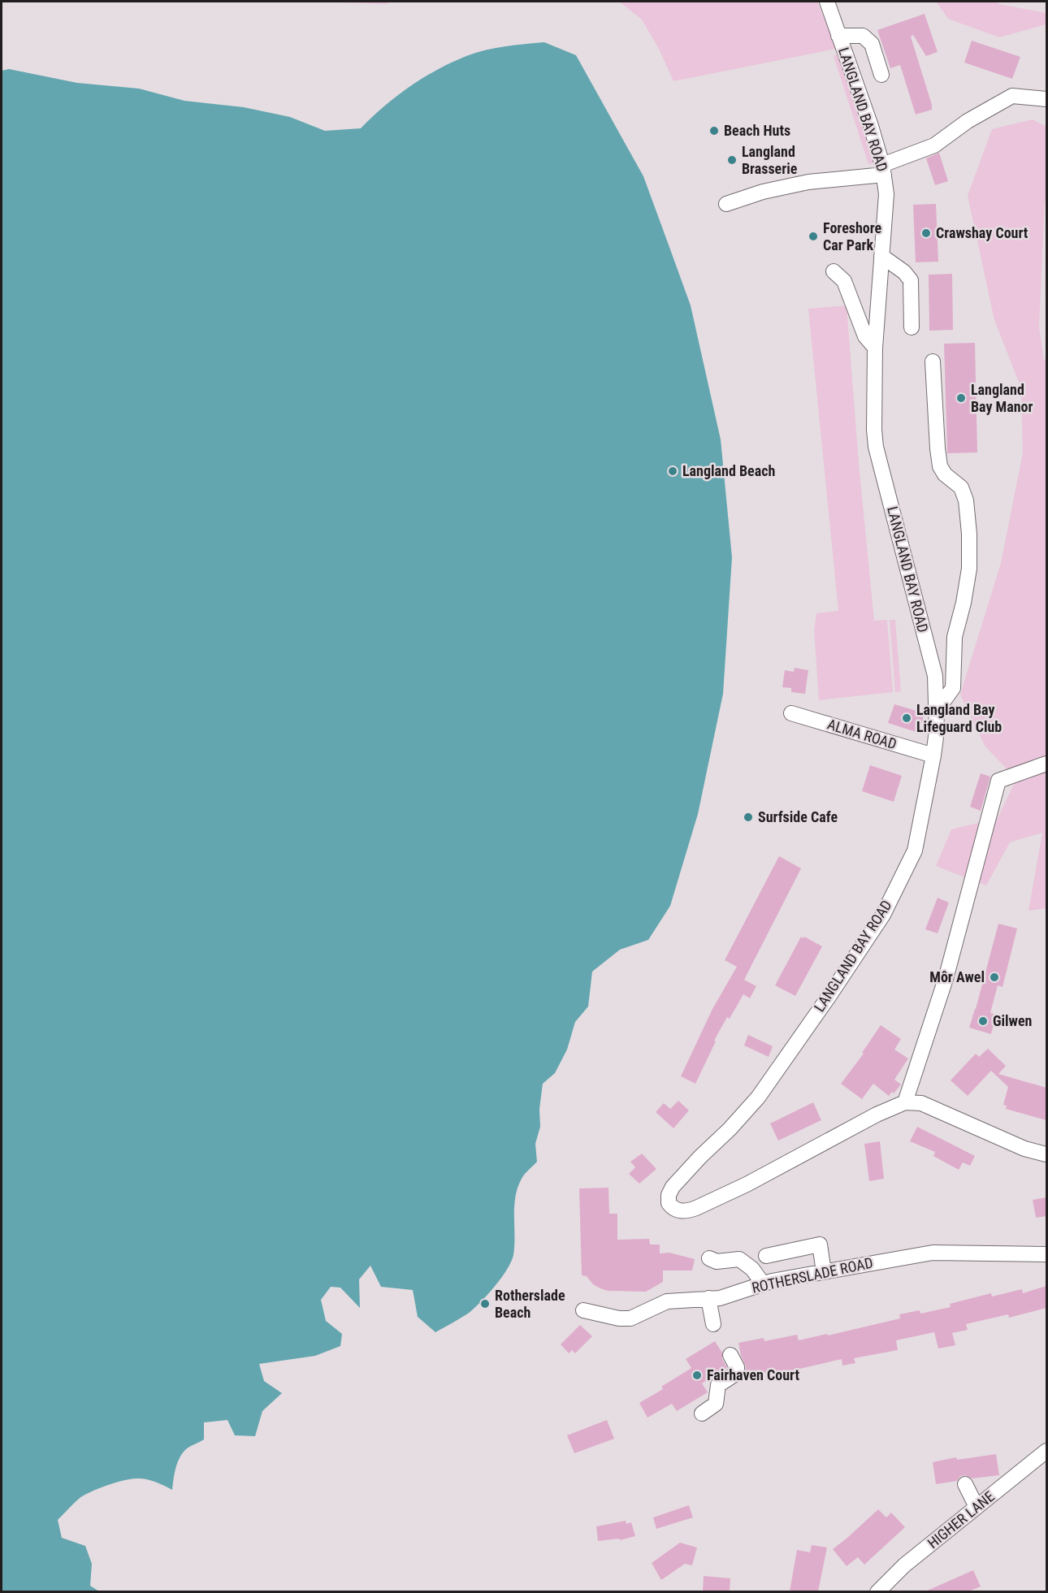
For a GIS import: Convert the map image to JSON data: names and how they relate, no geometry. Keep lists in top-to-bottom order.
{
  "streets": {
    "street": [
      "LANGLAND BAY ROAD",
      "ALMA ROAD",
      "ROTHERSLADE ROAD",
      "HIGHER LANE"
    ]
  },
  "crossings": [
    ["LANGLAND BAY ROAD", "ALMA ROAD"]
  ],
  "places": [
    "Beach Huts",
    "Langland Brasserie",
    "Crawshay Court",
    "Foreshore Car Park",
    "Langland Bay Manor",
    "Langland Beach",
    "Langland Bay Lifeguard Club",
    "Surfside Cafe",
    "Môr Awel",
    "Gilwen",
    "Rotherslade Beach",
    "Fairhaven Court"
  ]
}
